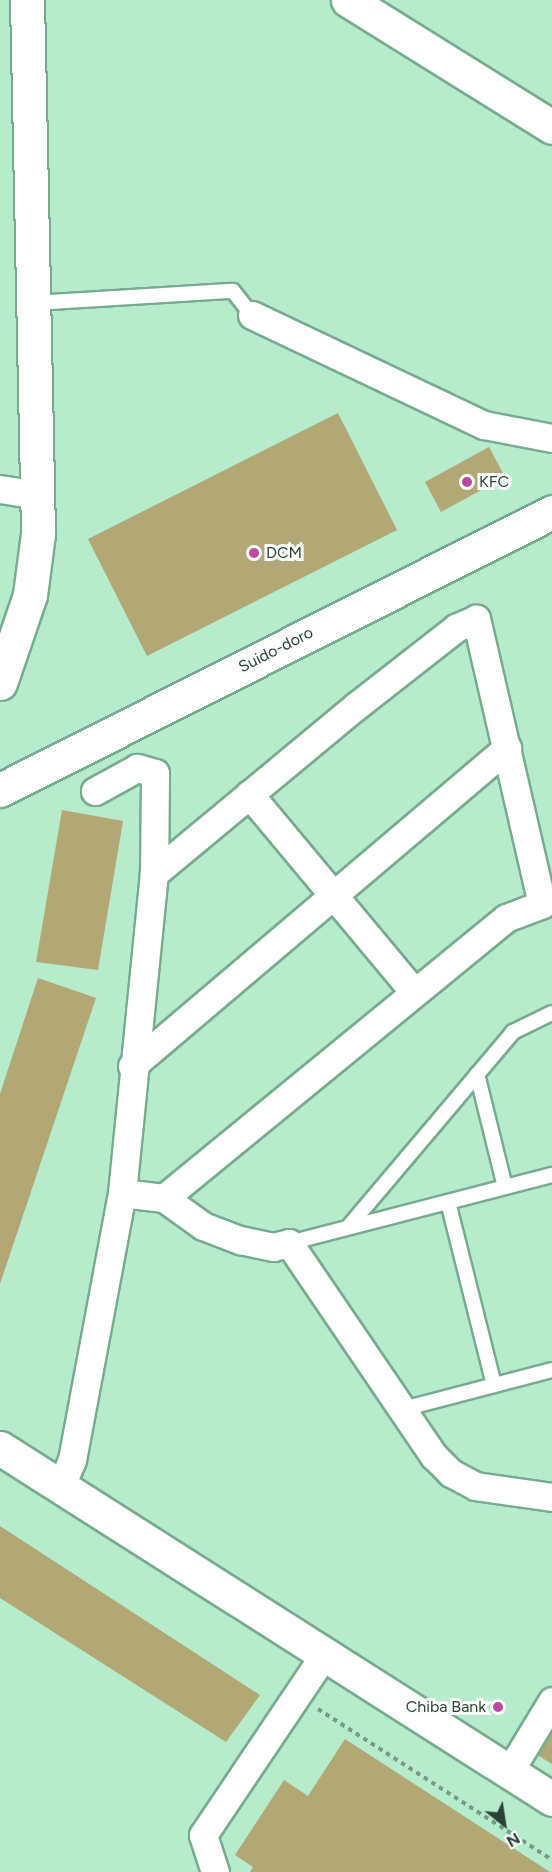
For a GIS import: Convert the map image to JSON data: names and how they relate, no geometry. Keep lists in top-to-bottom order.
{
  "streets": {
    "street": ["Suido-doro"]
  },
  "places": ["KFC", "DCM", "Chiba Bank"],
  "north": "bottom right"
}
